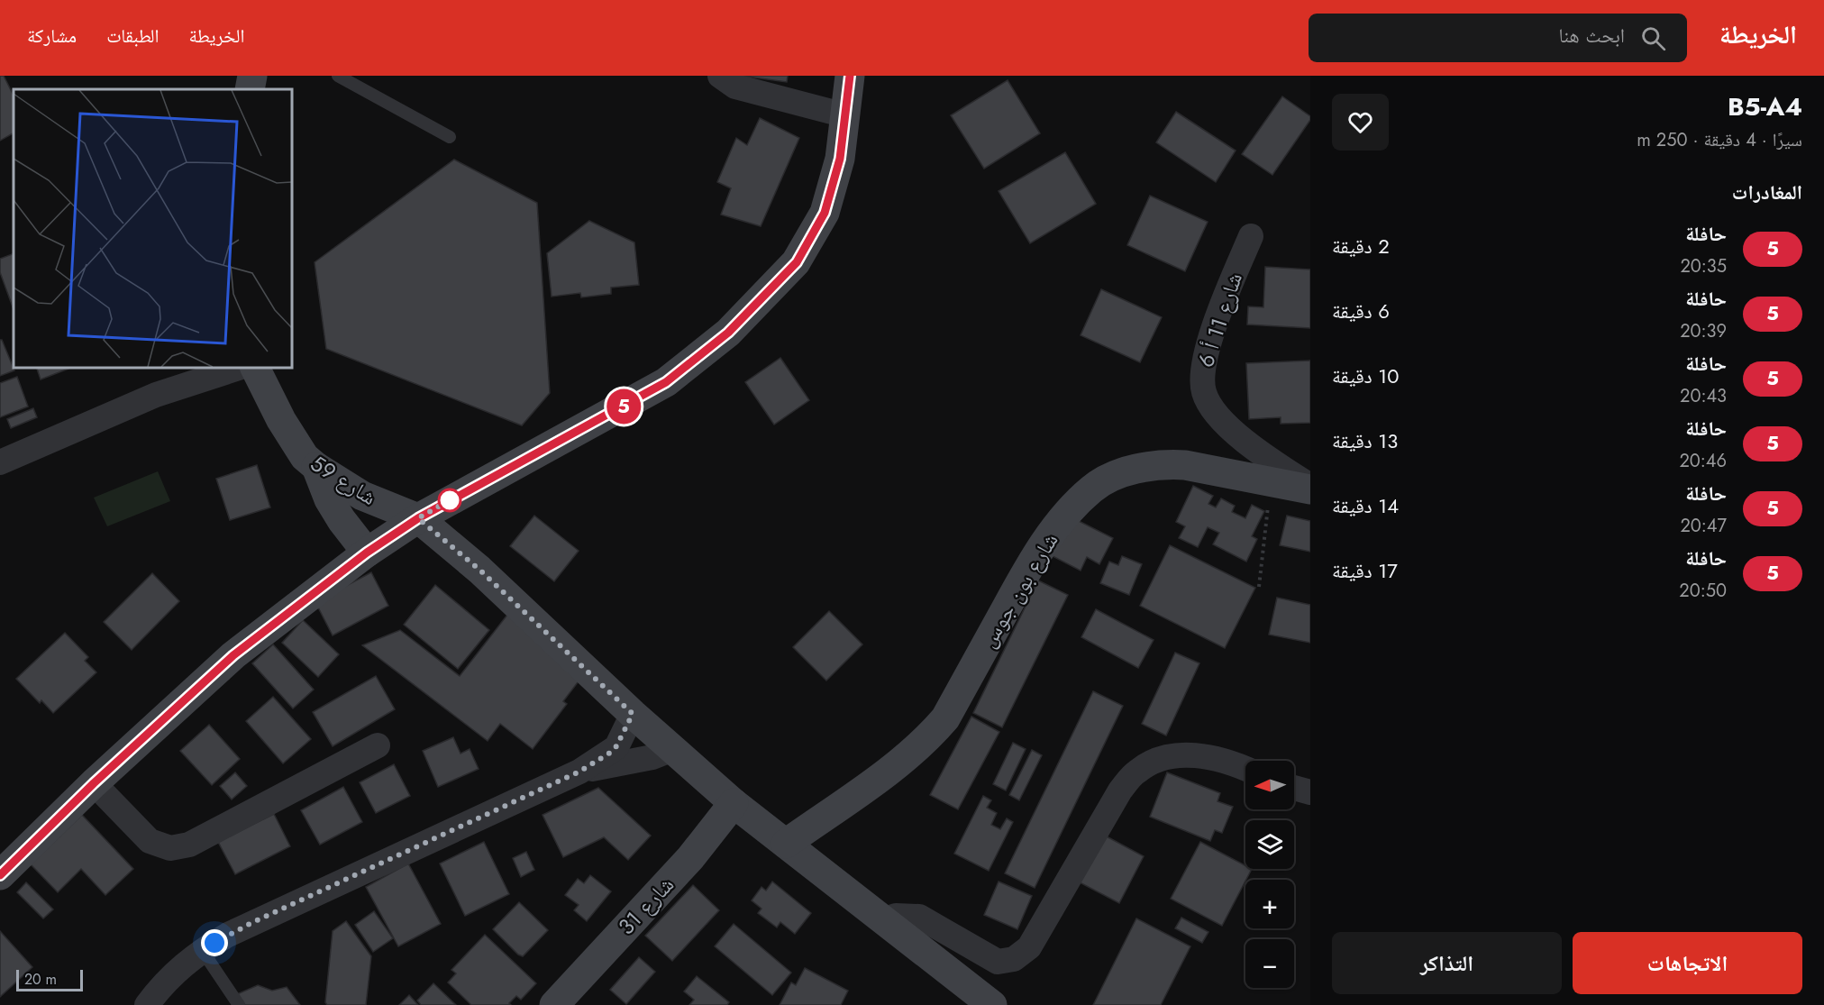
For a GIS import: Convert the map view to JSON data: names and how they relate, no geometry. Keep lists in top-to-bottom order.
{
  "streets": {
    "street": [
      "شارع 11 أ 6",
      "شارع 59",
      "شارع بون جوس",
      "شارع 31"
    ]
  },
  "crossings": [
    ["شارع 11 أ 6", "شارع بون جوس"],
    ["شارع 59", "شارع بون جوس"],
    ["شارع 59", "شارع 31"]
  ],
  "lines": ["bus line 5"],
  "scale_bar": "20 m",
  "north": "left",
  "page": {
    "header": "الخريطة",
    "search": "ابحث هنا",
    "nav": ["الخريطة", "الطبقات", "مشاركة"],
    "heading": [
      ["B5-A4", "سيرًا · 4 دقيقة · 250 m"],
      "المغادرات"
    ],
    "on_map": "5",
    "list": [
      {
        "mark": "5",
        "name": "حافلة",
        "note": "20:35",
        "value": "2 دقيقة"
      },
      {
        "mark": "5",
        "name": "حافلة",
        "note": "20:39",
        "value": "6 دقيقة"
      },
      {
        "mark": "5",
        "name": "حافلة",
        "note": "20:43",
        "value": "10 دقيقة"
      },
      {
        "mark": "5",
        "name": "حافلة",
        "note": "20:46",
        "value": "13 دقيقة"
      },
      {
        "mark": "5",
        "name": "حافلة",
        "note": "20:47",
        "value": "14 دقيقة"
      },
      {
        "mark": "5",
        "name": "حافلة",
        "note": "20:50",
        "value": "17 دقيقة"
      }
    ],
    "map_buttons": ["+", "−"],
    "buttons": ["الاتجاهات", "التذاكر"],
    "scale": "20 m"
  }
}
